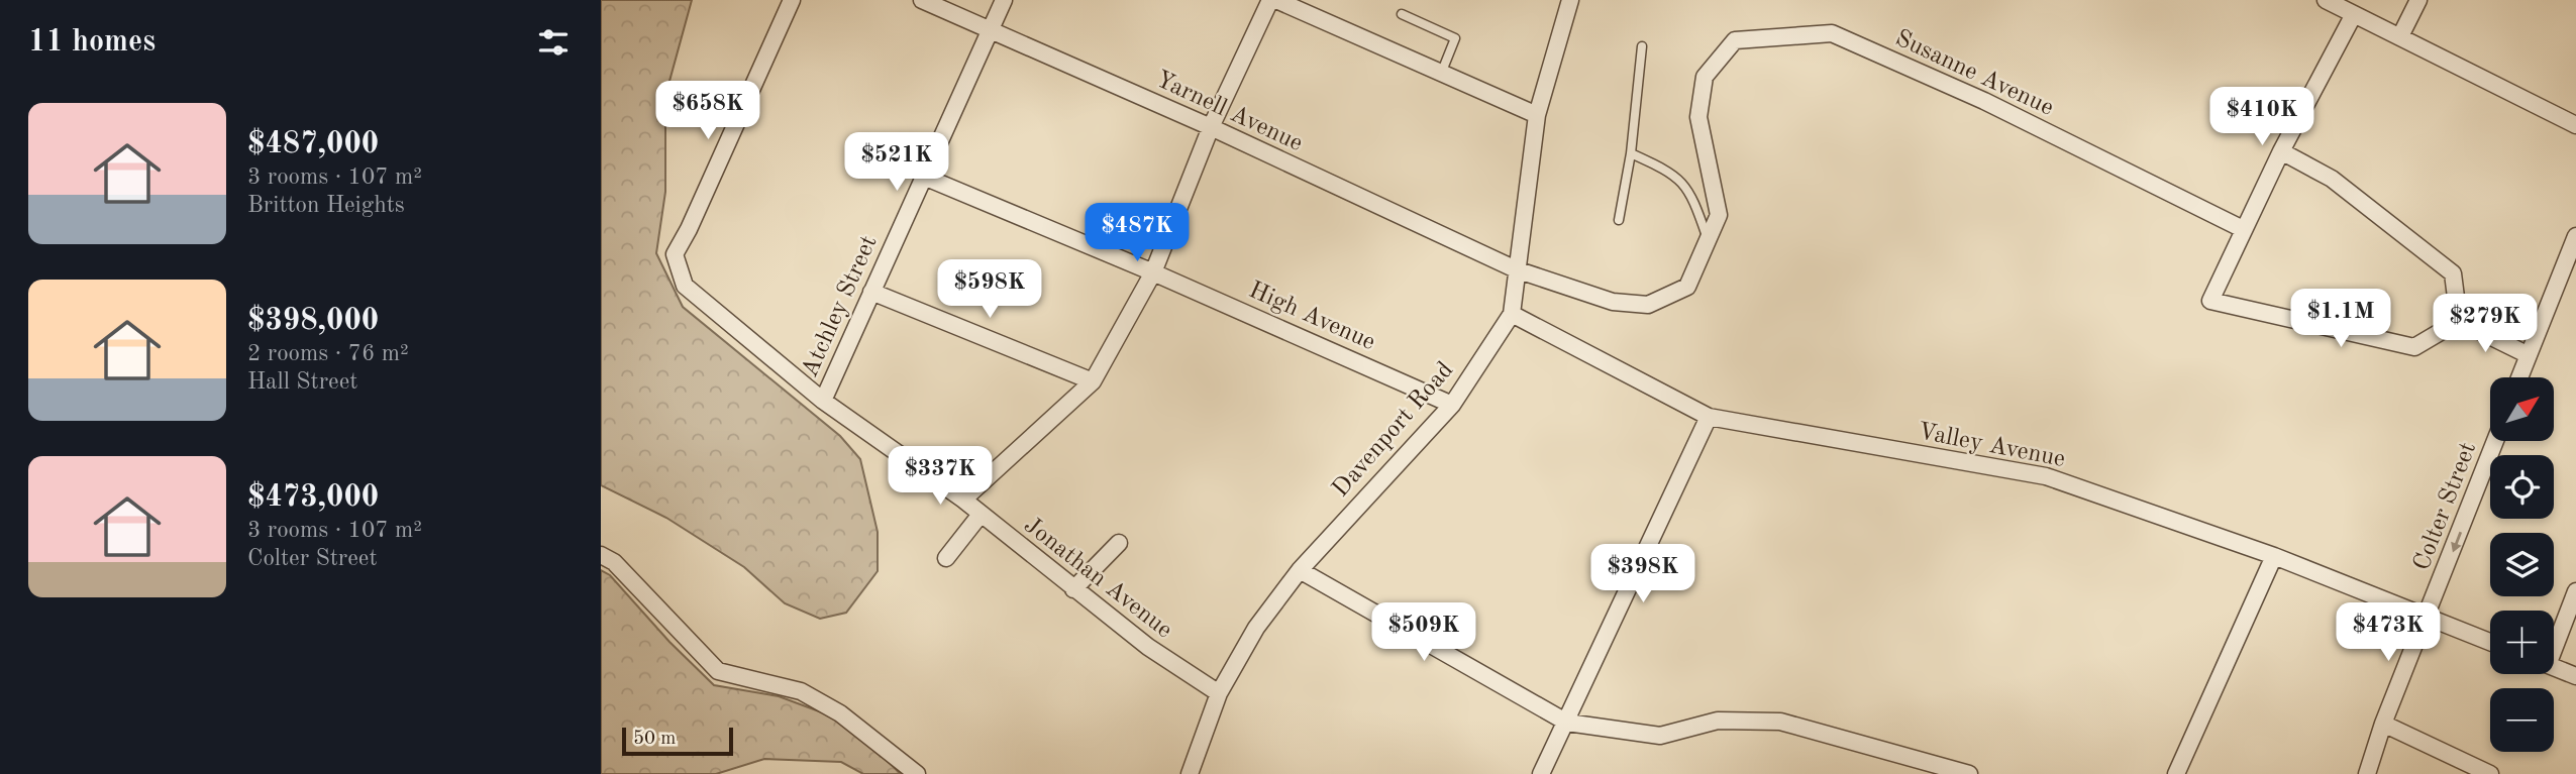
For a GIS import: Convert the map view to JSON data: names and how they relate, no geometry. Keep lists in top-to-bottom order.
{
  "streets": {
    "street": [
      "Susanne Avenue",
      "Yarnell Avenue",
      "Atchley Street",
      "High Avenue",
      "Davenport Road",
      "Valley Avenue",
      "Colter Street",
      "Jonathan Avenue"
    ]
  },
  "crossings": [
    ["Susanne Avenue", "Yarnell Avenue"],
    ["Susanne Avenue", "Davenport Road"],
    ["Yarnell Avenue", "Atchley Street"],
    ["Yarnell Avenue", "Davenport Road"],
    ["Atchley Street", "High Avenue"],
    ["Atchley Street", "Jonathan Avenue"],
    ["High Avenue", "Davenport Road"],
    ["Davenport Road", "Valley Avenue"],
    ["Davenport Road", "Jonathan Avenue"],
    ["Valley Avenue", "Colter Street"]
  ],
  "one_way": ["Colter Street"],
  "scale_bar": "50 m",
  "north": "top right",
  "page": {
    "heading": "11 homes",
    "price": [
      "$658K",
      "$410K",
      "$521K",
      "$487K",
      "$598K",
      "$1.1M",
      "$279K",
      "$337K",
      "$398K",
      "$509K",
      "$473K"
    ],
    "list": [
      {
        "name": "$487,000",
        "note": "3 rooms · 107 m² · Britton Heights"
      },
      {
        "name": "$398,000",
        "note": "2 rooms · 76 m² · Hall Street"
      },
      {
        "name": "$473,000",
        "note": "3 rooms · 107 m² · Colter Street"
      }
    ],
    "map_buttons": ["+", "−"],
    "scale": "50 m"
  }
}
